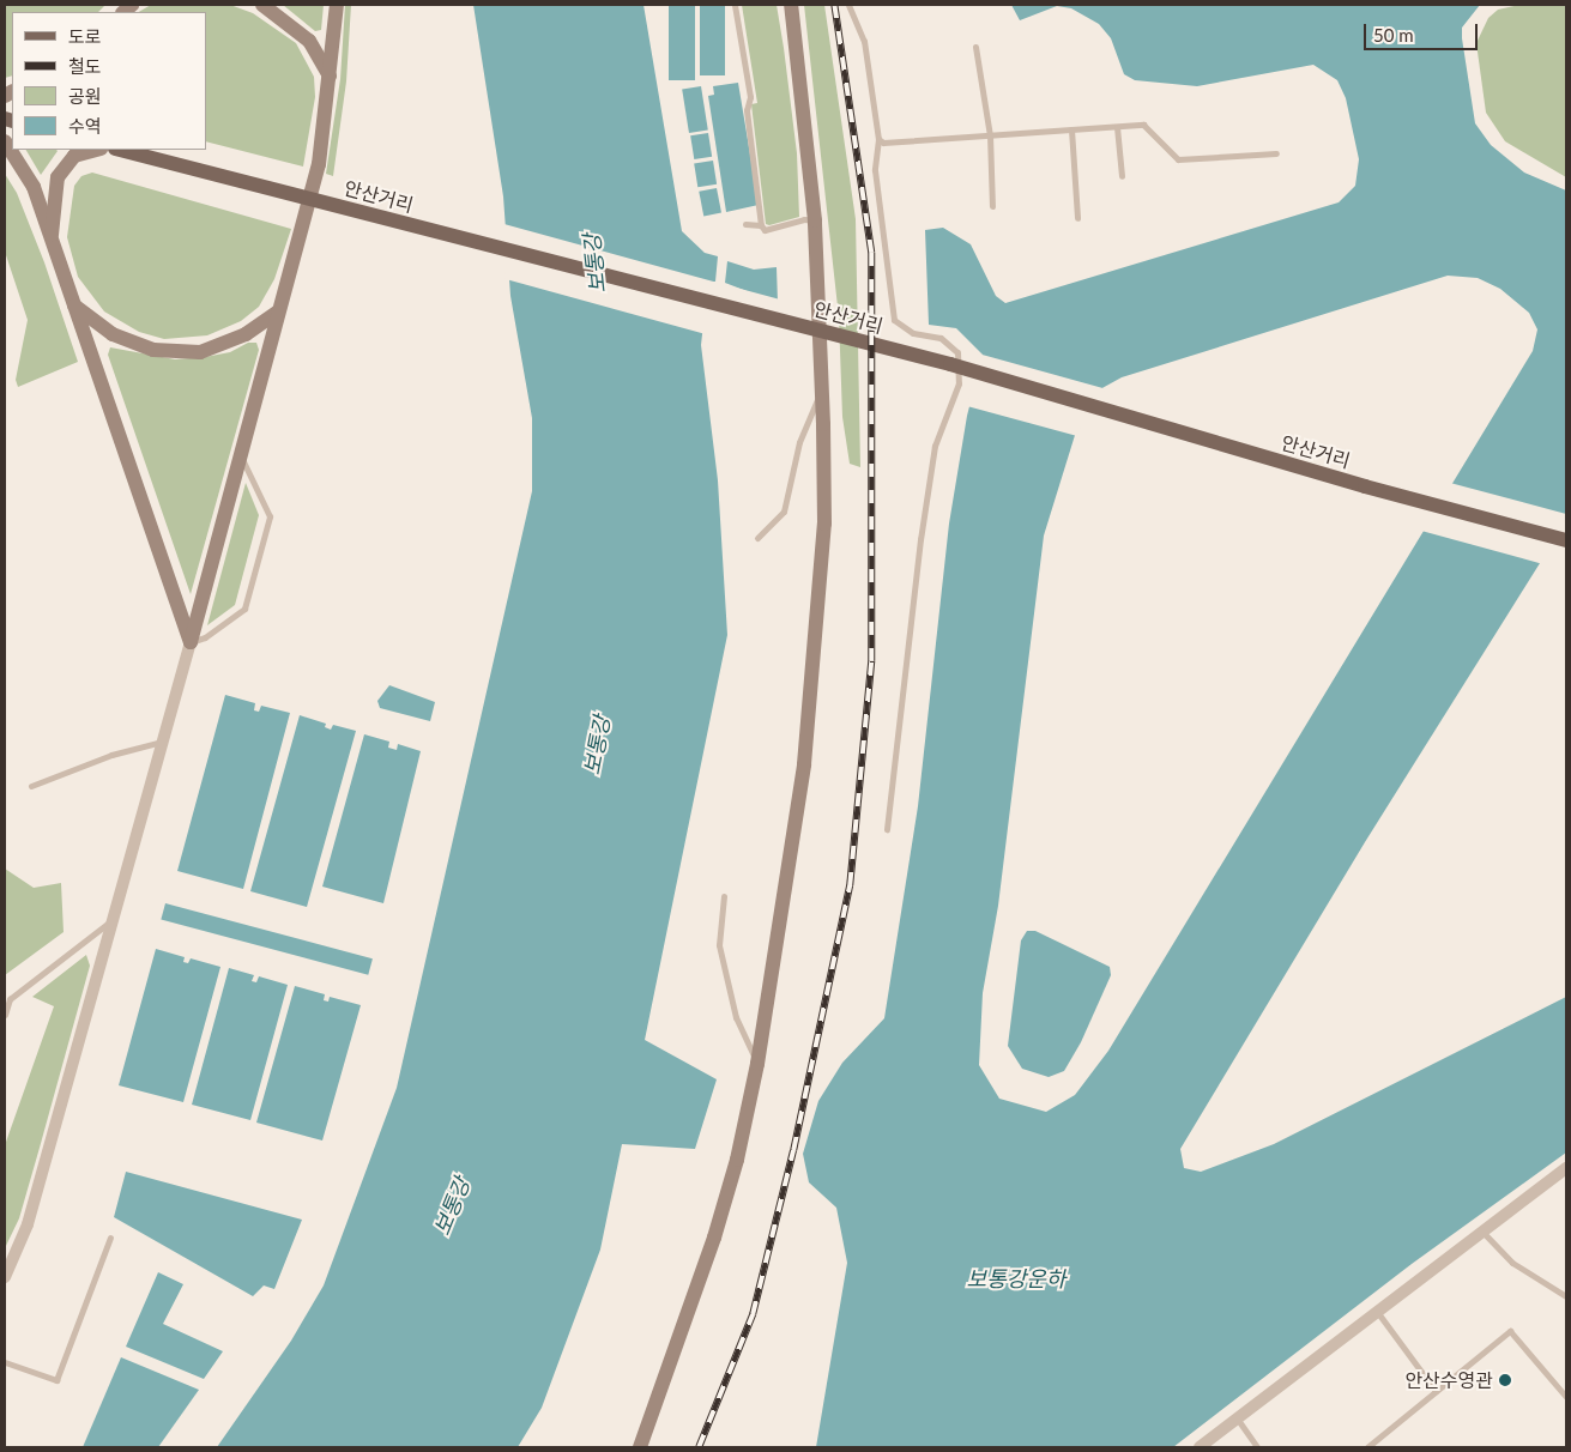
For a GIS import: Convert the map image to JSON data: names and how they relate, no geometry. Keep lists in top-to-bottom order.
{
  "streets": {
    "main road": ["안산거리"]
  },
  "water": ["보통강", "보통강운하"],
  "places": ["안산수영관"],
  "legend": [
    "도로",
    "철도",
    "공원",
    "수역"
  ],
  "scale_bar": "50 m"
}
